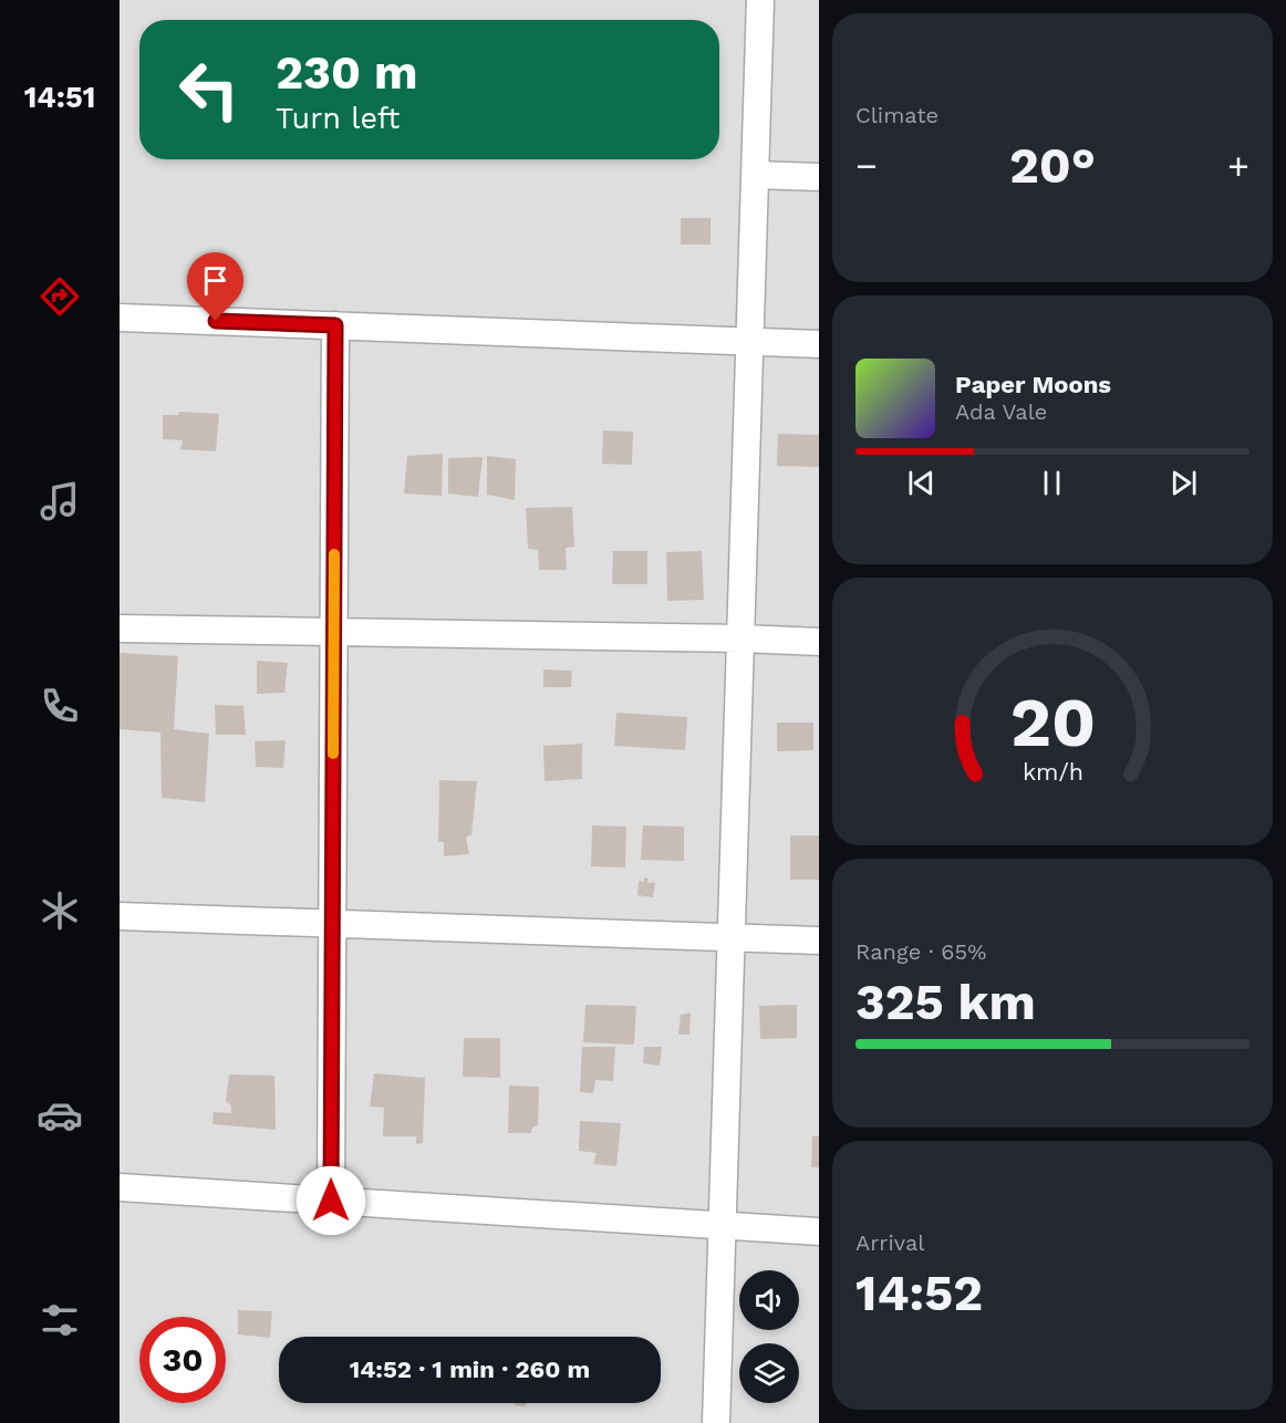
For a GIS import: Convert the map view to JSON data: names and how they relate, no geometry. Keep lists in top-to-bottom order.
{
  "page": {
    "tabs": "14:51",
    "tile": [
      "Climate",
      ["Range · 65%", "325 km"],
      ["Arrival", "14:52"]
    ],
    "turn": ["230 m", "Turn left"],
    "heat": ["−", "20°", "+"],
    "song": ["Paper Moons", "Ada Vale"],
    "limit": "30",
    "trip": "14:52 · 1 min · 260 m",
    "gauge": ["20", "km/h"]
  }
}
